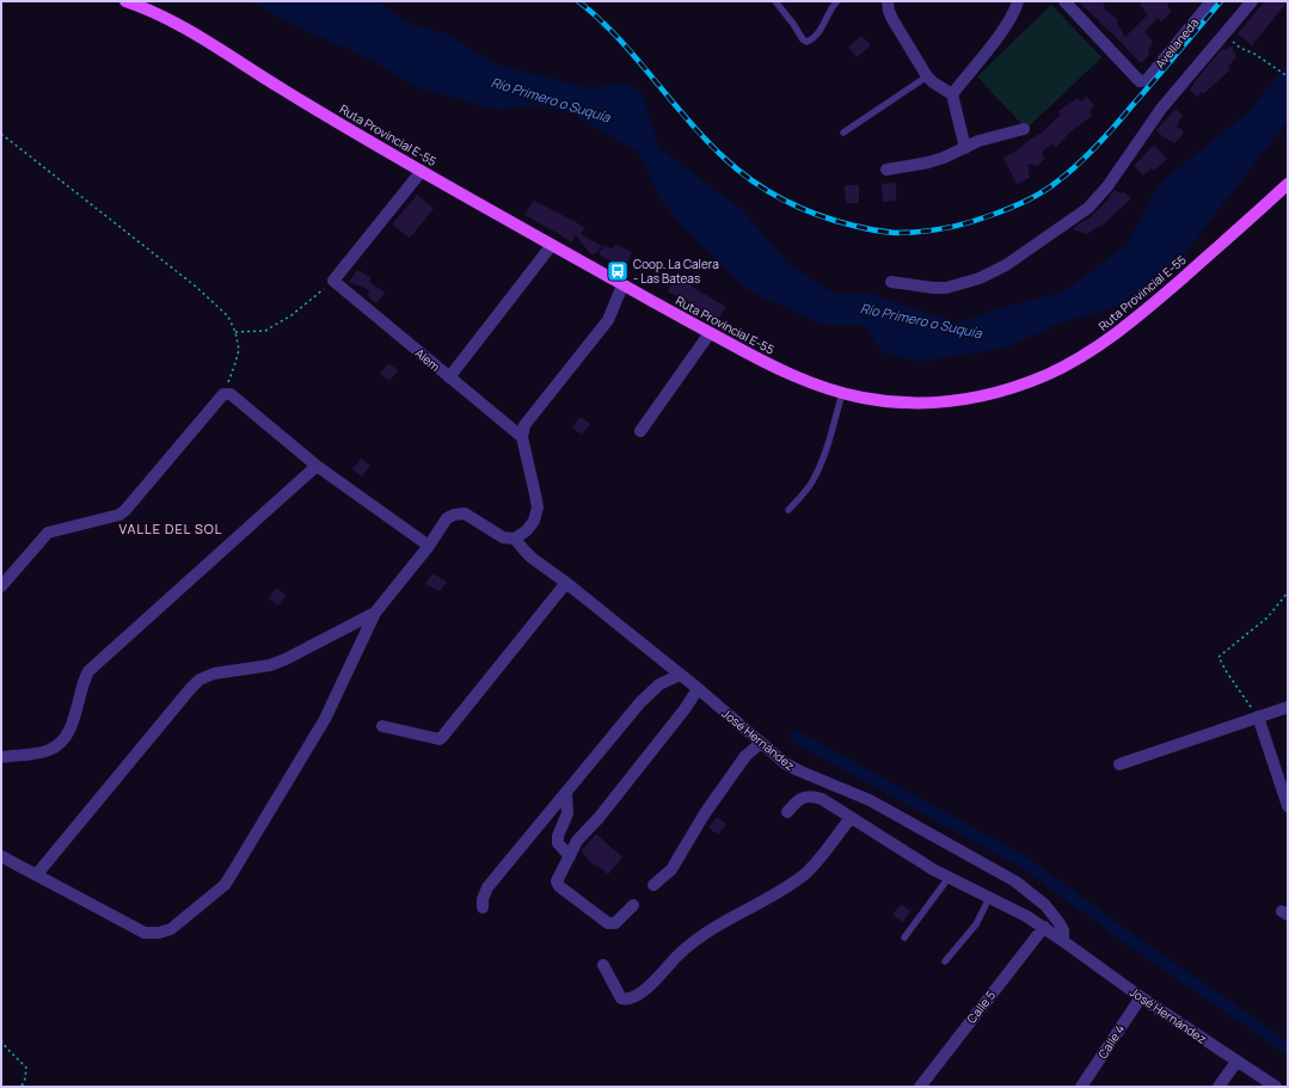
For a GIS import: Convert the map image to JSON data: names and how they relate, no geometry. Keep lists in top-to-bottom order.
{
  "streets": {
    "main road": ["Ruta Provincial E-55"],
    "street": [
      "Avellaneda",
      "Alem",
      "José Hernández",
      "Calle 5",
      "Calle 4"
    ]
  },
  "crossings": [
    ["José Hernández", "Calle 5"],
    ["José Hernández", "Calle 4"]
  ],
  "districts": ["VALLE DEL SOL"],
  "water": ["Río Primero o Suquía"],
  "places": {
    "bus stop": ["Coop. La Calera - Las Bateas"]
  }
}
